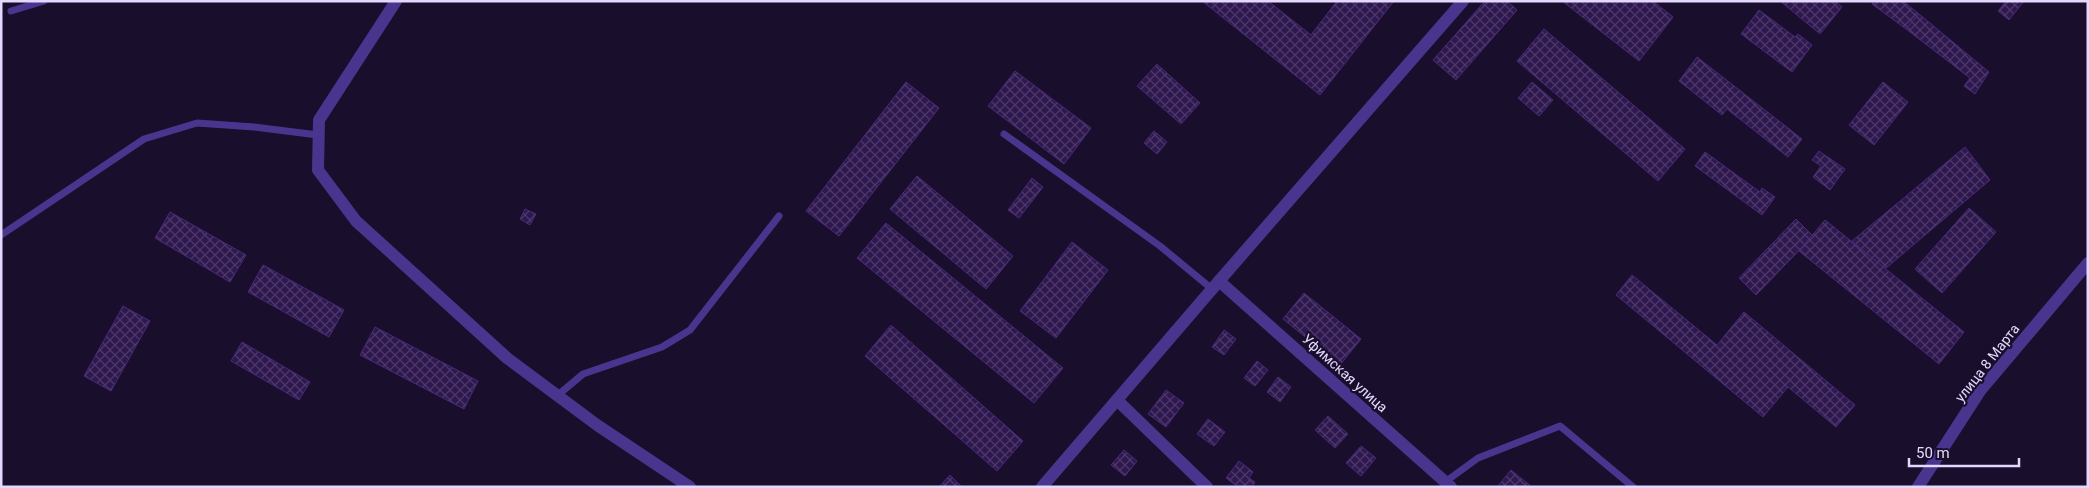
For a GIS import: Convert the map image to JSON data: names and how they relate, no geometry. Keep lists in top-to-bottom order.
{
  "streets": {
    "street": ["улица 8 Марта", "Уфимская улица"]
  },
  "scale_bar": "50 m"
}
